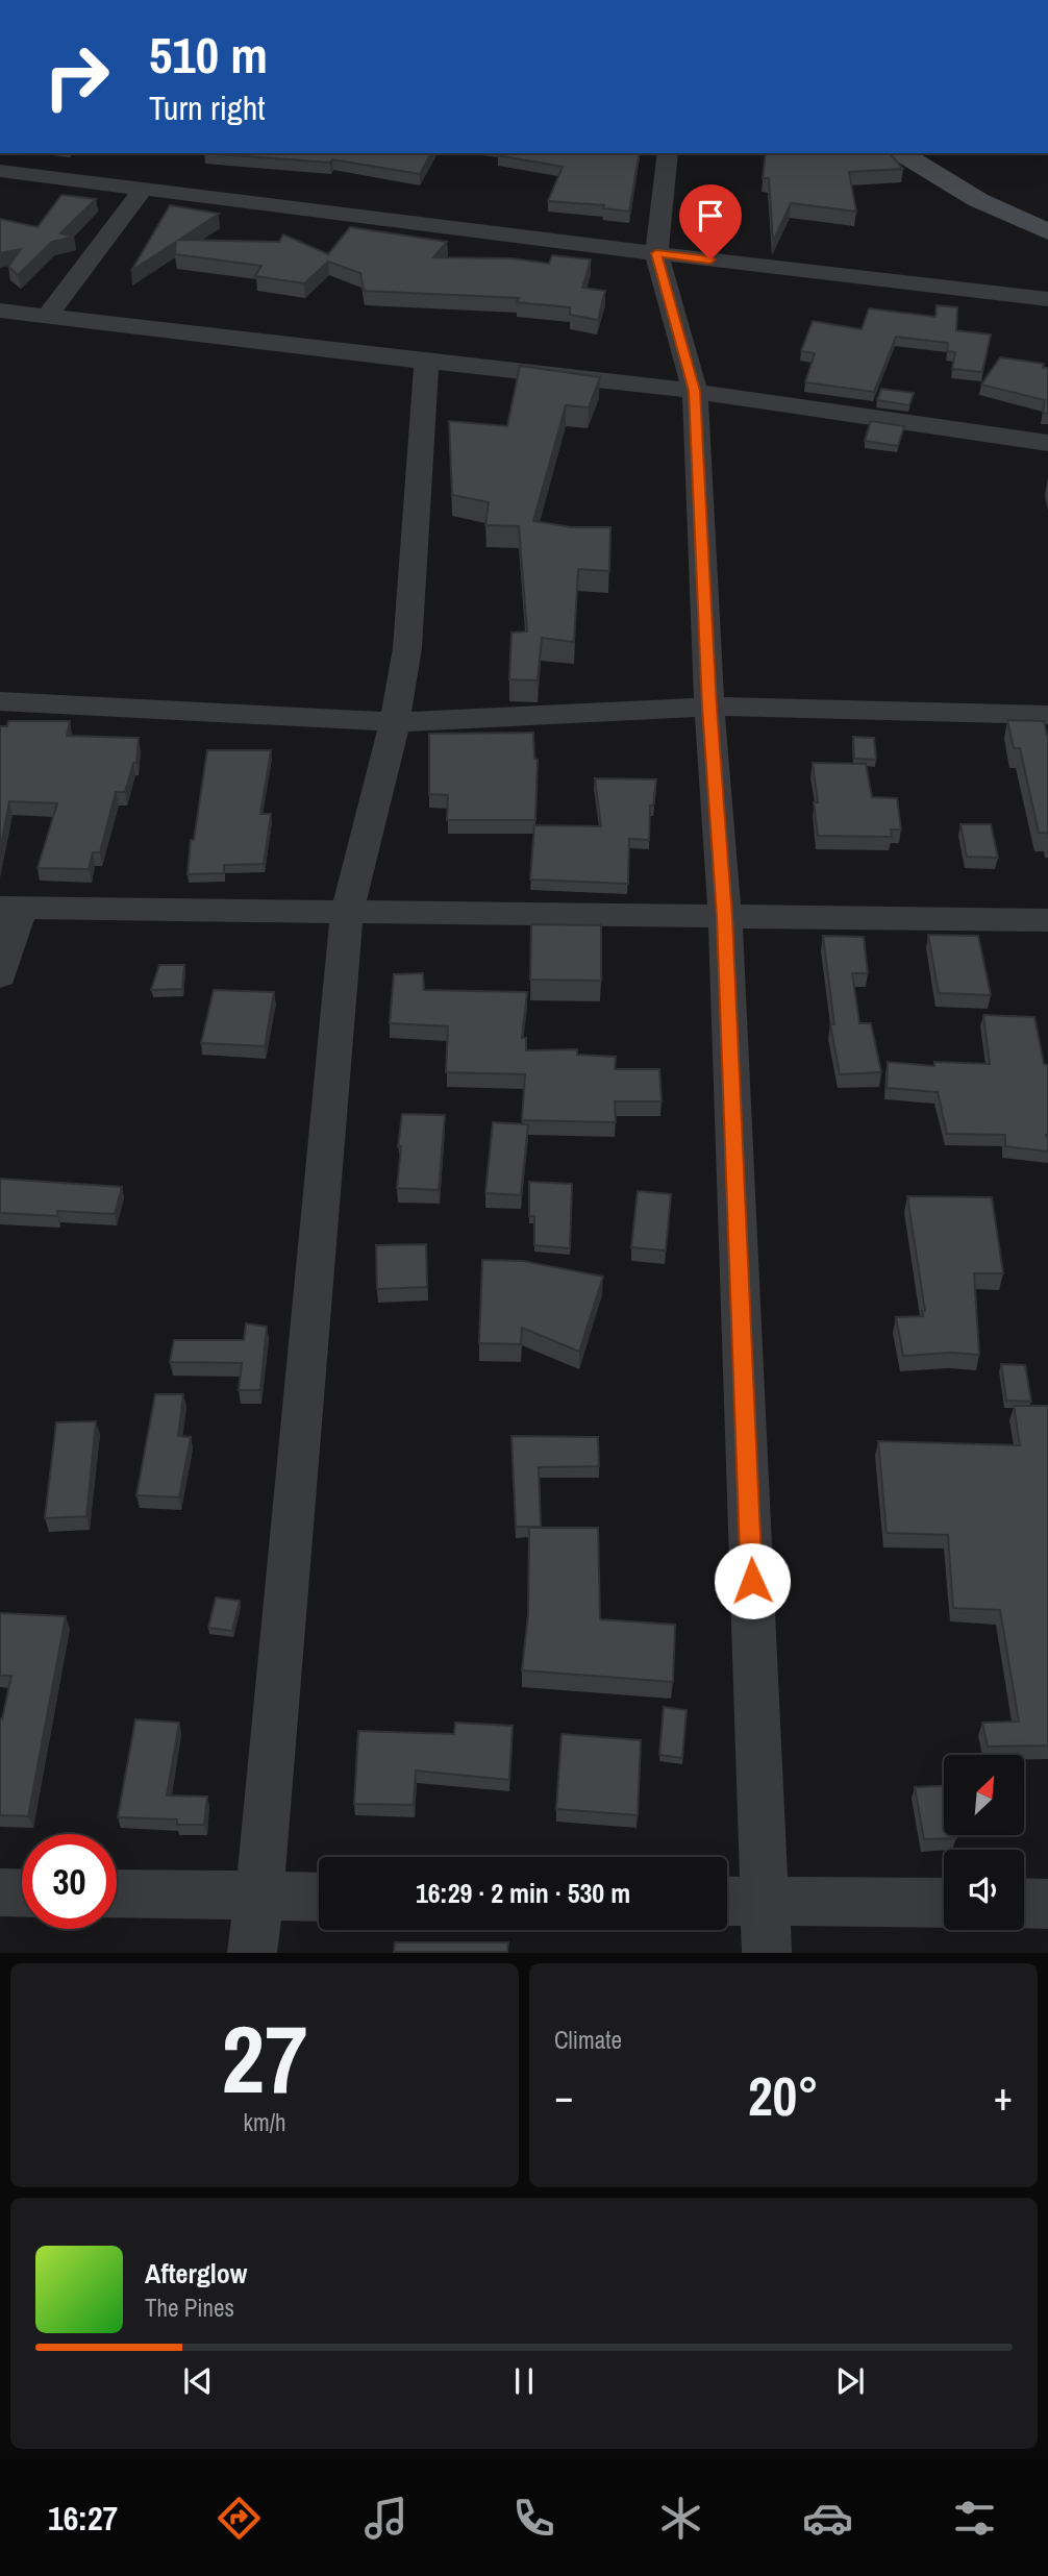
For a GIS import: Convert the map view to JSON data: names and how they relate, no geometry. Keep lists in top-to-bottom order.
{
  "north": "top right",
  "page": {
    "turn": ["510 m", "Turn right"],
    "limit": "30",
    "trip": "16:29 · 2 min · 530 m",
    "tile": [
      ["27", "km/h"],
      "Climate"
    ],
    "heat": ["−", "20°", "+"],
    "song": ["Afterglow", "The Pines"],
    "tabs": "16:27"
  }
}
